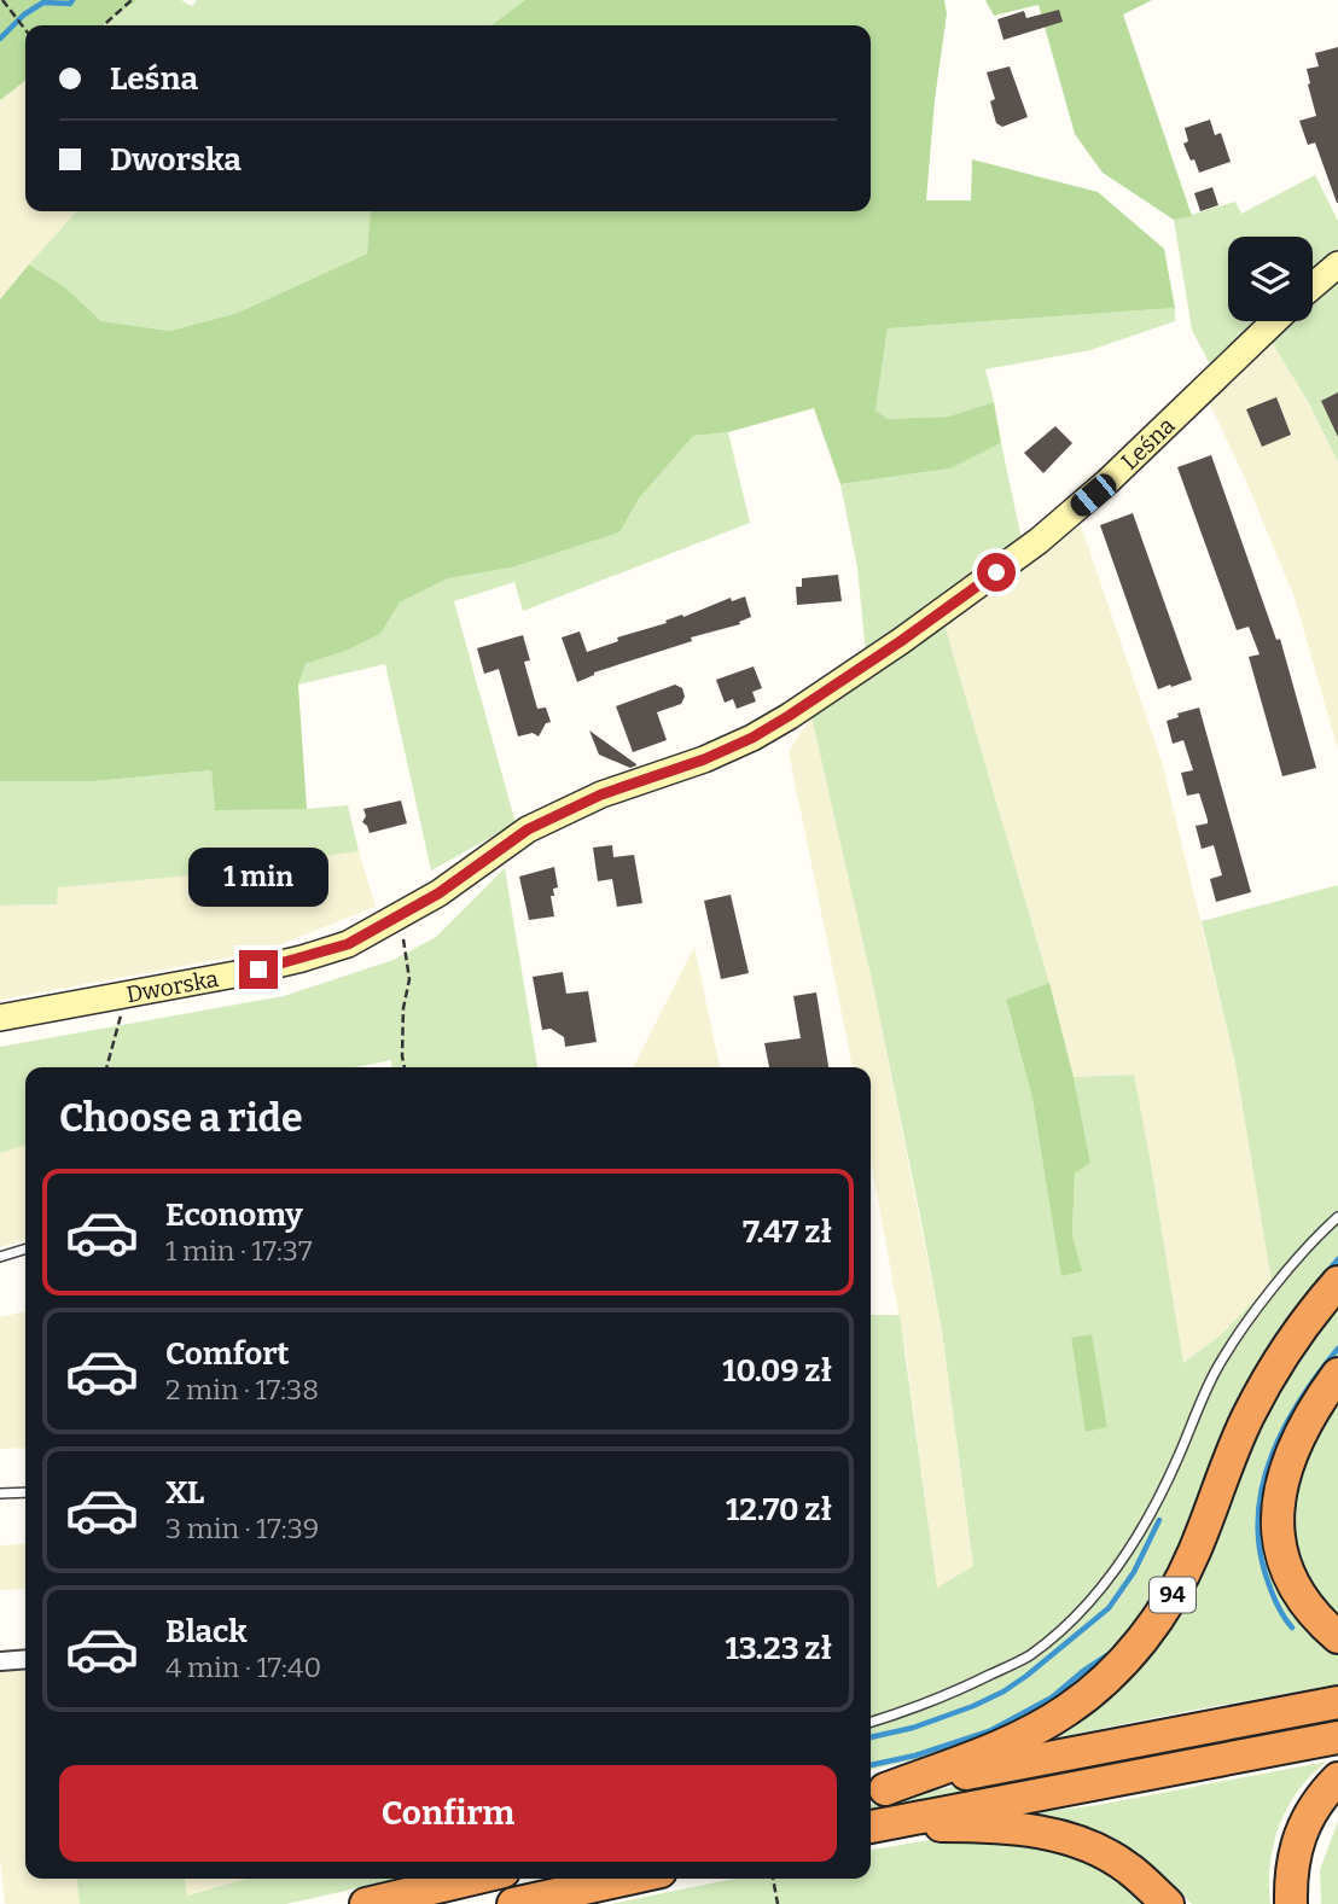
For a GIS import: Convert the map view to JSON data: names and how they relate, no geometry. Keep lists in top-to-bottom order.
{
  "streets": {
    "highway": ["94"],
    "street": ["Leśna", "Dworska"]
  },
  "crossings": [
    ["Leśna", "Dworska"]
  ],
  "page": {
    "banner": ["Leśna", "Dworska"],
    "bubble": "1 min",
    "heading": "Choose a ride",
    "list": [
      {
        "name": "Economy",
        "note": "1 min · 17:37",
        "value": "7.47 zł"
      },
      {
        "name": "Comfort",
        "note": "2 min · 17:38",
        "value": "10.09 zł"
      },
      {
        "name": "XL",
        "note": "3 min · 17:39",
        "value": "12.70 zł"
      },
      {
        "name": "Black",
        "note": "4 min · 17:40",
        "value": "13.23 zł"
      }
    ],
    "buttons": "Confirm"
  }
}
